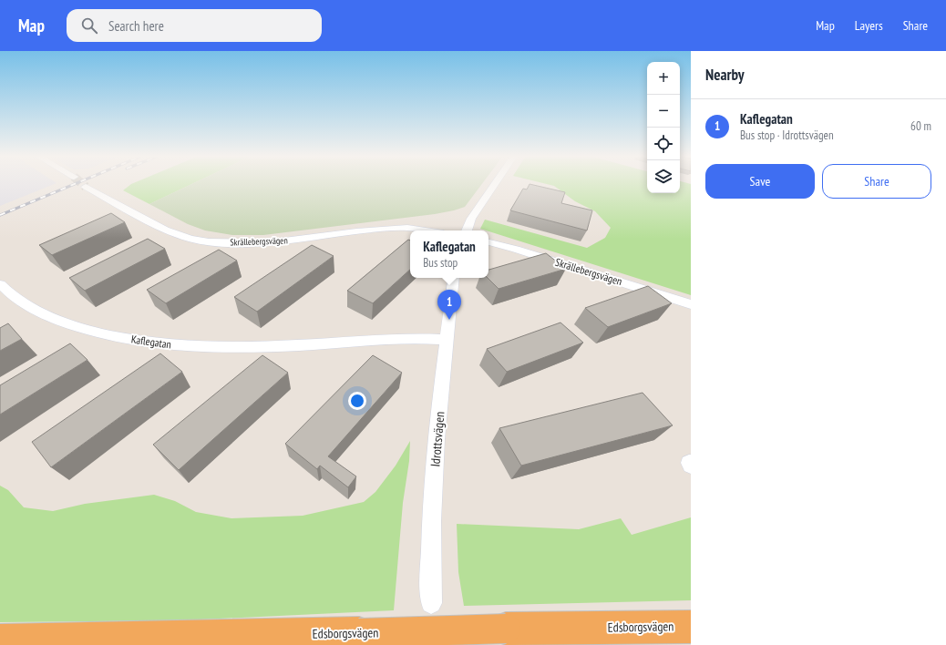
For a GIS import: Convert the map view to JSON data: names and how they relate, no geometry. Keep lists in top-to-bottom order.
{
  "streets": {
    "highway": ["Edsborgsvägen"],
    "street": ["Skrällebergsvägen", "Kaflegatan", "Idrottsvägen"]
  },
  "crossings": [
    ["Kaflegatan", "Idrottsvägen"]
  ],
  "page": {
    "header": "Map",
    "search": "Search here",
    "nav": ["Map", "Layers", "Share"],
    "heading": "Nearby",
    "map_buttons": ["+", "−"],
    "list": [
      {
        "mark": "1",
        "name": "Kaflegatan",
        "note": "Bus stop · Idrottsvägen",
        "value": "60 m"
      }
    ],
    "buttons": ["Save", "Share"],
    "popup": ["Kaflegatan", "Bus stop"],
    "pins": "1"
  }
}
